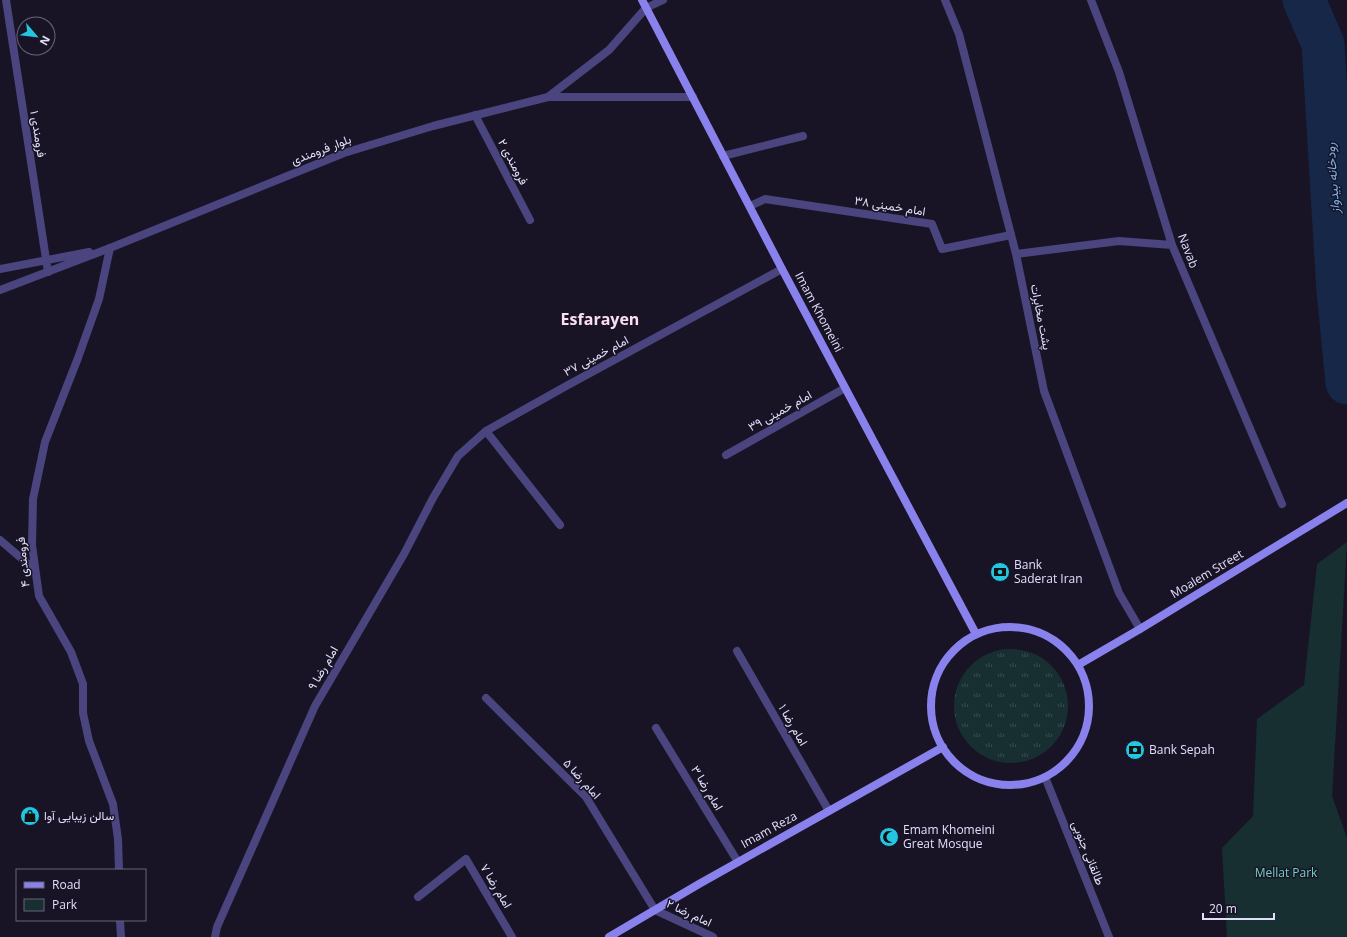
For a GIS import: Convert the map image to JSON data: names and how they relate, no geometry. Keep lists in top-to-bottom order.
{
  "streets": {
    "main road": ["Imam Khomeini", "Moalem Street", "Imam Reza"],
    "street": [
      "فرومندی ۱",
      "بلوار فرومندی",
      "فرومندی ۲",
      "امام خمینی ۳۸",
      "Navab",
      "پشت مخابرات",
      "امام خمینی ۳۷",
      "امام خمینی ۳۹",
      "فرومندی ۴",
      "امام رضا ۹",
      "امام رضا ۱",
      "امام رضا ۵",
      "امام رضا ۳",
      "طالقانی جنوبی",
      "امام رضا ۷",
      "امام رضا ۲"
    ]
  },
  "crossings": [
    ["فرومندی ۱", "بلوار فرومندی"],
    ["بلوار فرومندی", "فرومندی ۲"],
    ["بلوار فرومندی", "فرومندی ۴"],
    ["امام خمینی ۳۸", "Imam Khomeini"],
    ["امام خمینی ۳۸", "پشت مخابرات"],
    ["Imam Khomeini", "امام خمینی ۳۷"],
    ["Imam Khomeini", "امام خمینی ۳۹"],
    ["پشت مخابرات", "Moalem Street"],
    ["امام خمینی ۳۷", "امام رضا ۹"],
    ["امام رضا ۱", "Imam Reza"],
    ["امام رضا ۵", "Imam Reza"],
    ["امام رضا ۵", "امام رضا ۲"],
    ["امام رضا ۳", "Imam Reza"],
    ["Imam Reza", "امام رضا ۲"]
  ],
  "districts": ["Esfarayen"],
  "water": ["رودخانه بیدواز"],
  "parks": ["Mellat Park"],
  "places": {
    "bank": ["Bank Saderat Iran", "Bank Sepah"],
    "shop": ["سالن زیبایی آوا"],
    "mosque": ["Emam Khomeini Great Mosque"]
  },
  "legend": ["Road", "Park"],
  "scale_bar": "20 m",
  "north": "bottom right"
}
